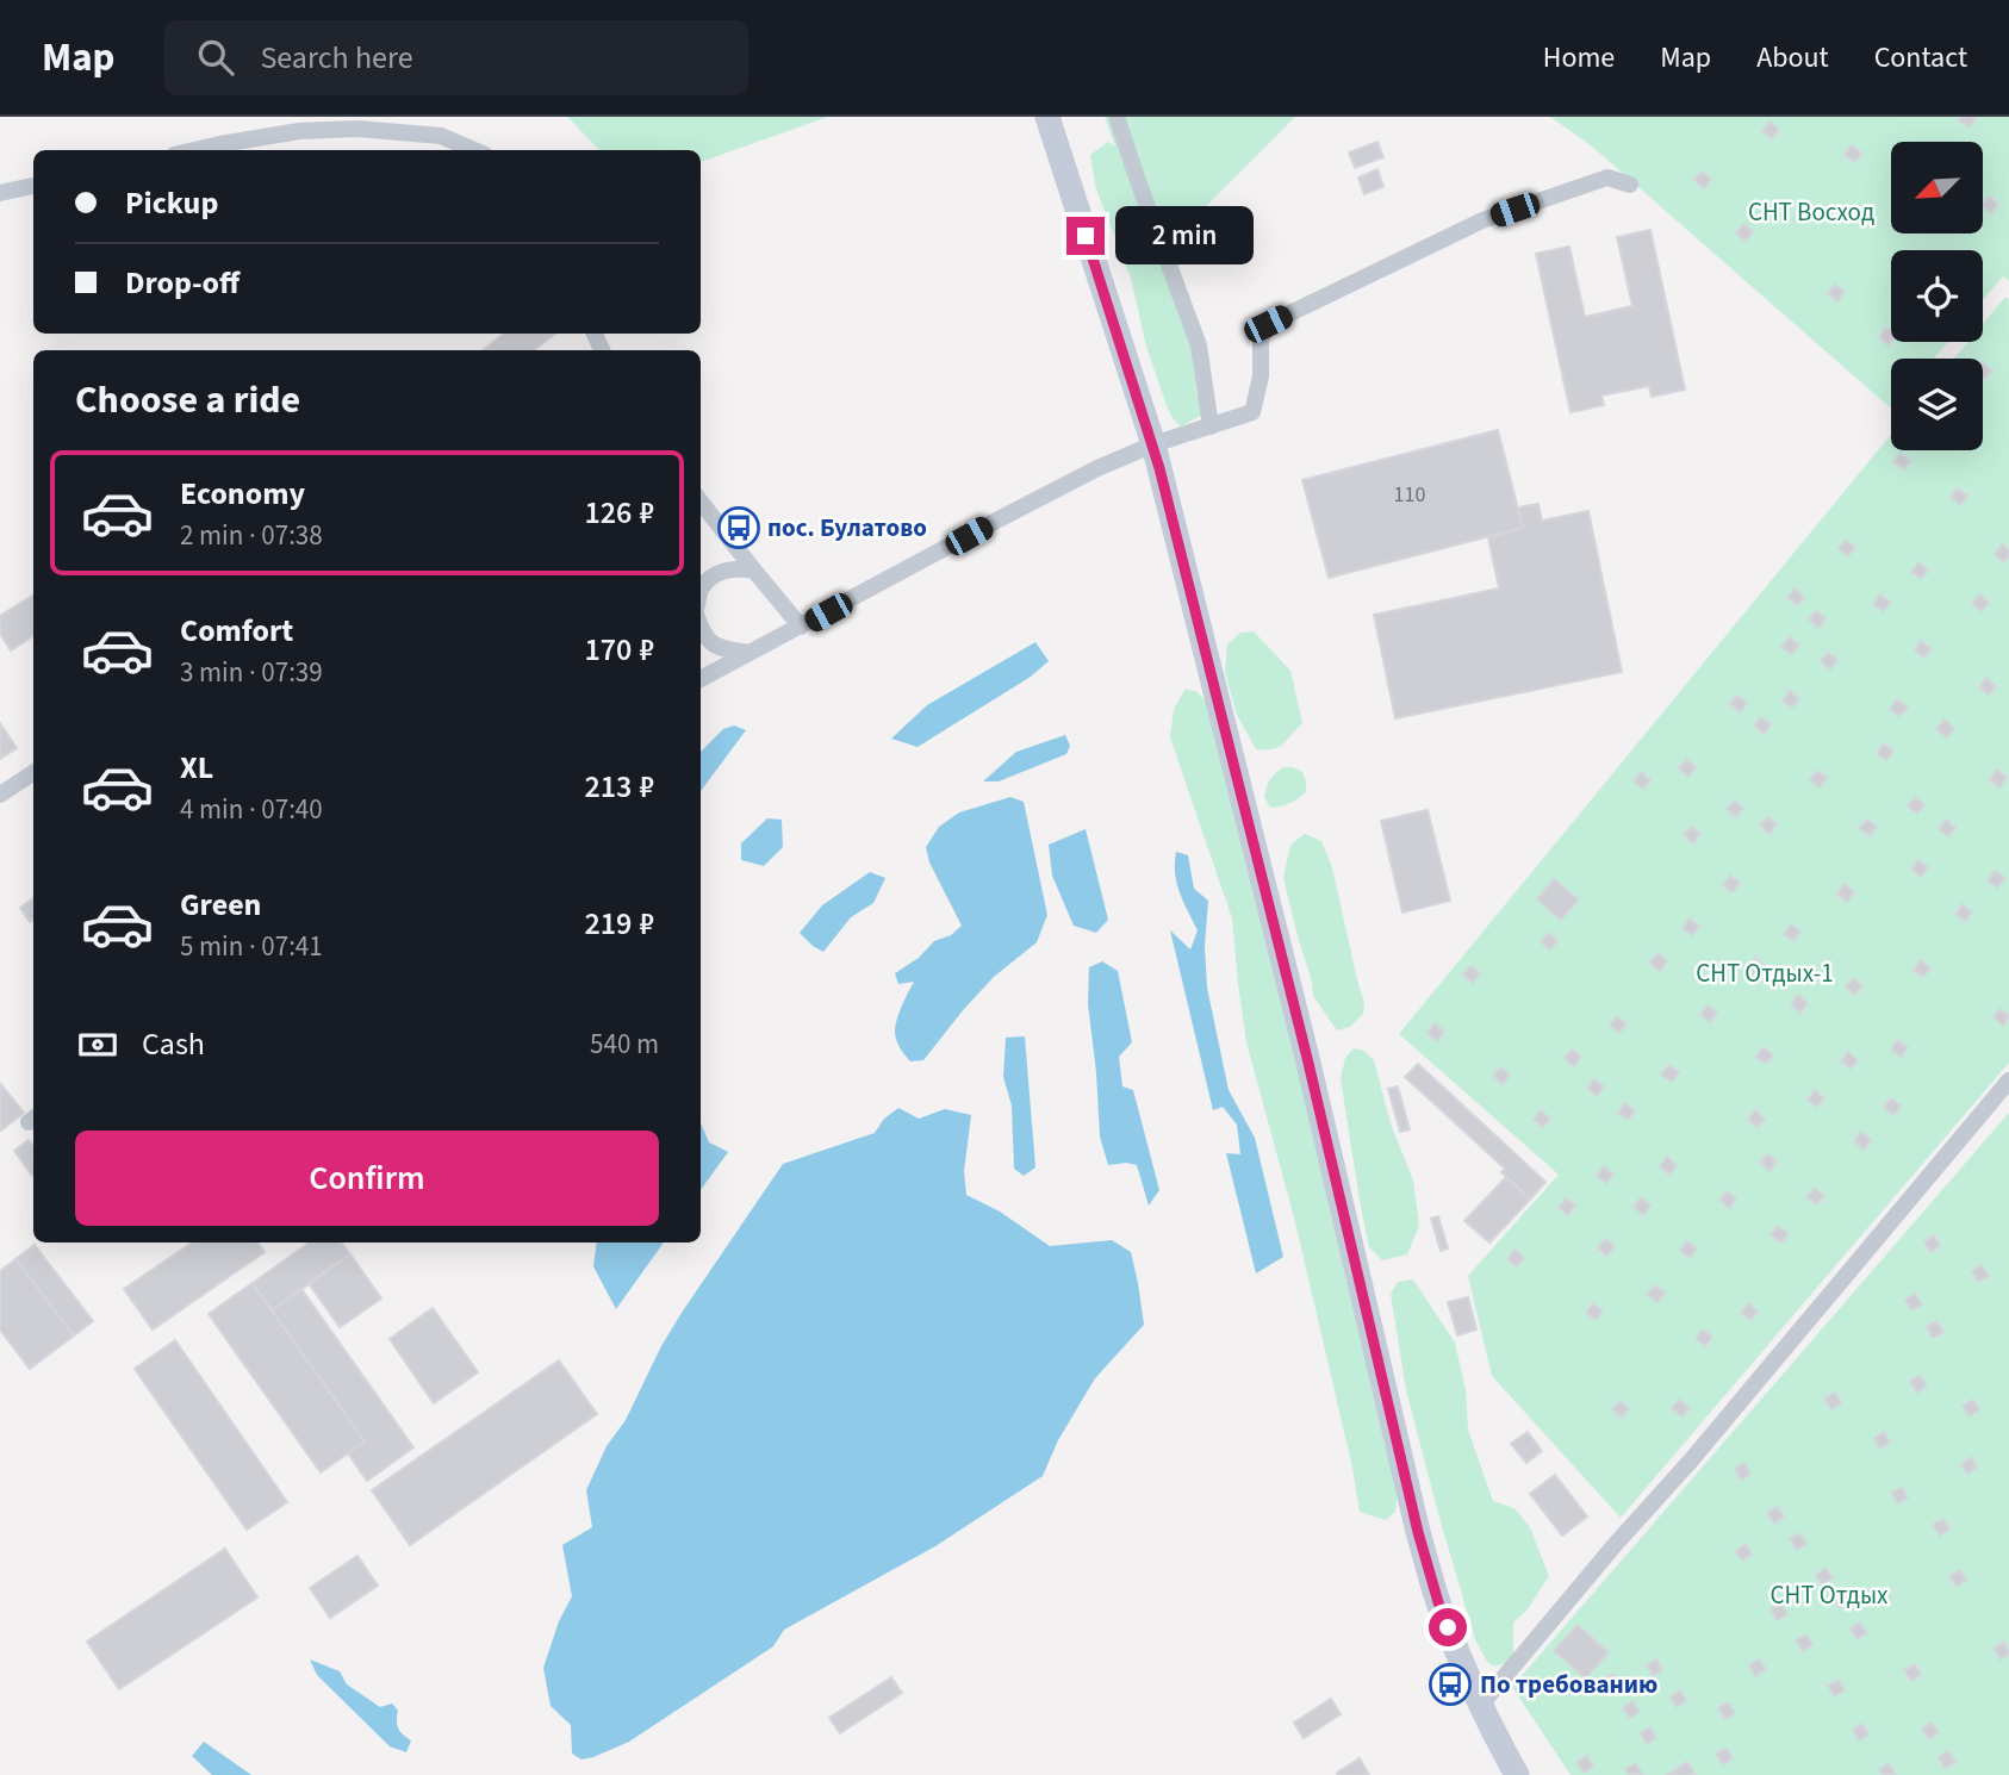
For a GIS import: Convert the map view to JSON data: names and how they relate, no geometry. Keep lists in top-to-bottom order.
{
  "parks": ["СНТ Восход", "СНТ Отдых-1", "СНТ Отдых"],
  "places": {
    "bus stop": ["пос. Булатово", "По требованию"]
  },
  "house_numbers": ["110"],
  "north": "bottom left",
  "page": {
    "header": "Map",
    "search": "Search here",
    "nav": [
      "Home",
      "Map",
      "About",
      "Contact"
    ],
    "banner": ["Pickup", "Drop-off"],
    "bubble": "2 min",
    "heading": "Choose a ride",
    "list": [
      {
        "name": "Economy",
        "note": "2 min · 07:38",
        "value": "126 ₽"
      },
      {
        "name": "Comfort",
        "note": "3 min · 07:39",
        "value": "170 ₽"
      },
      {
        "name": "XL",
        "note": "4 min · 07:40",
        "value": "213 ₽"
      },
      {
        "name": "Green",
        "note": "5 min · 07:41",
        "value": "219 ₽"
      }
    ],
    "pay": ["Cash", "540 m"],
    "buttons": "Confirm"
  }
}
